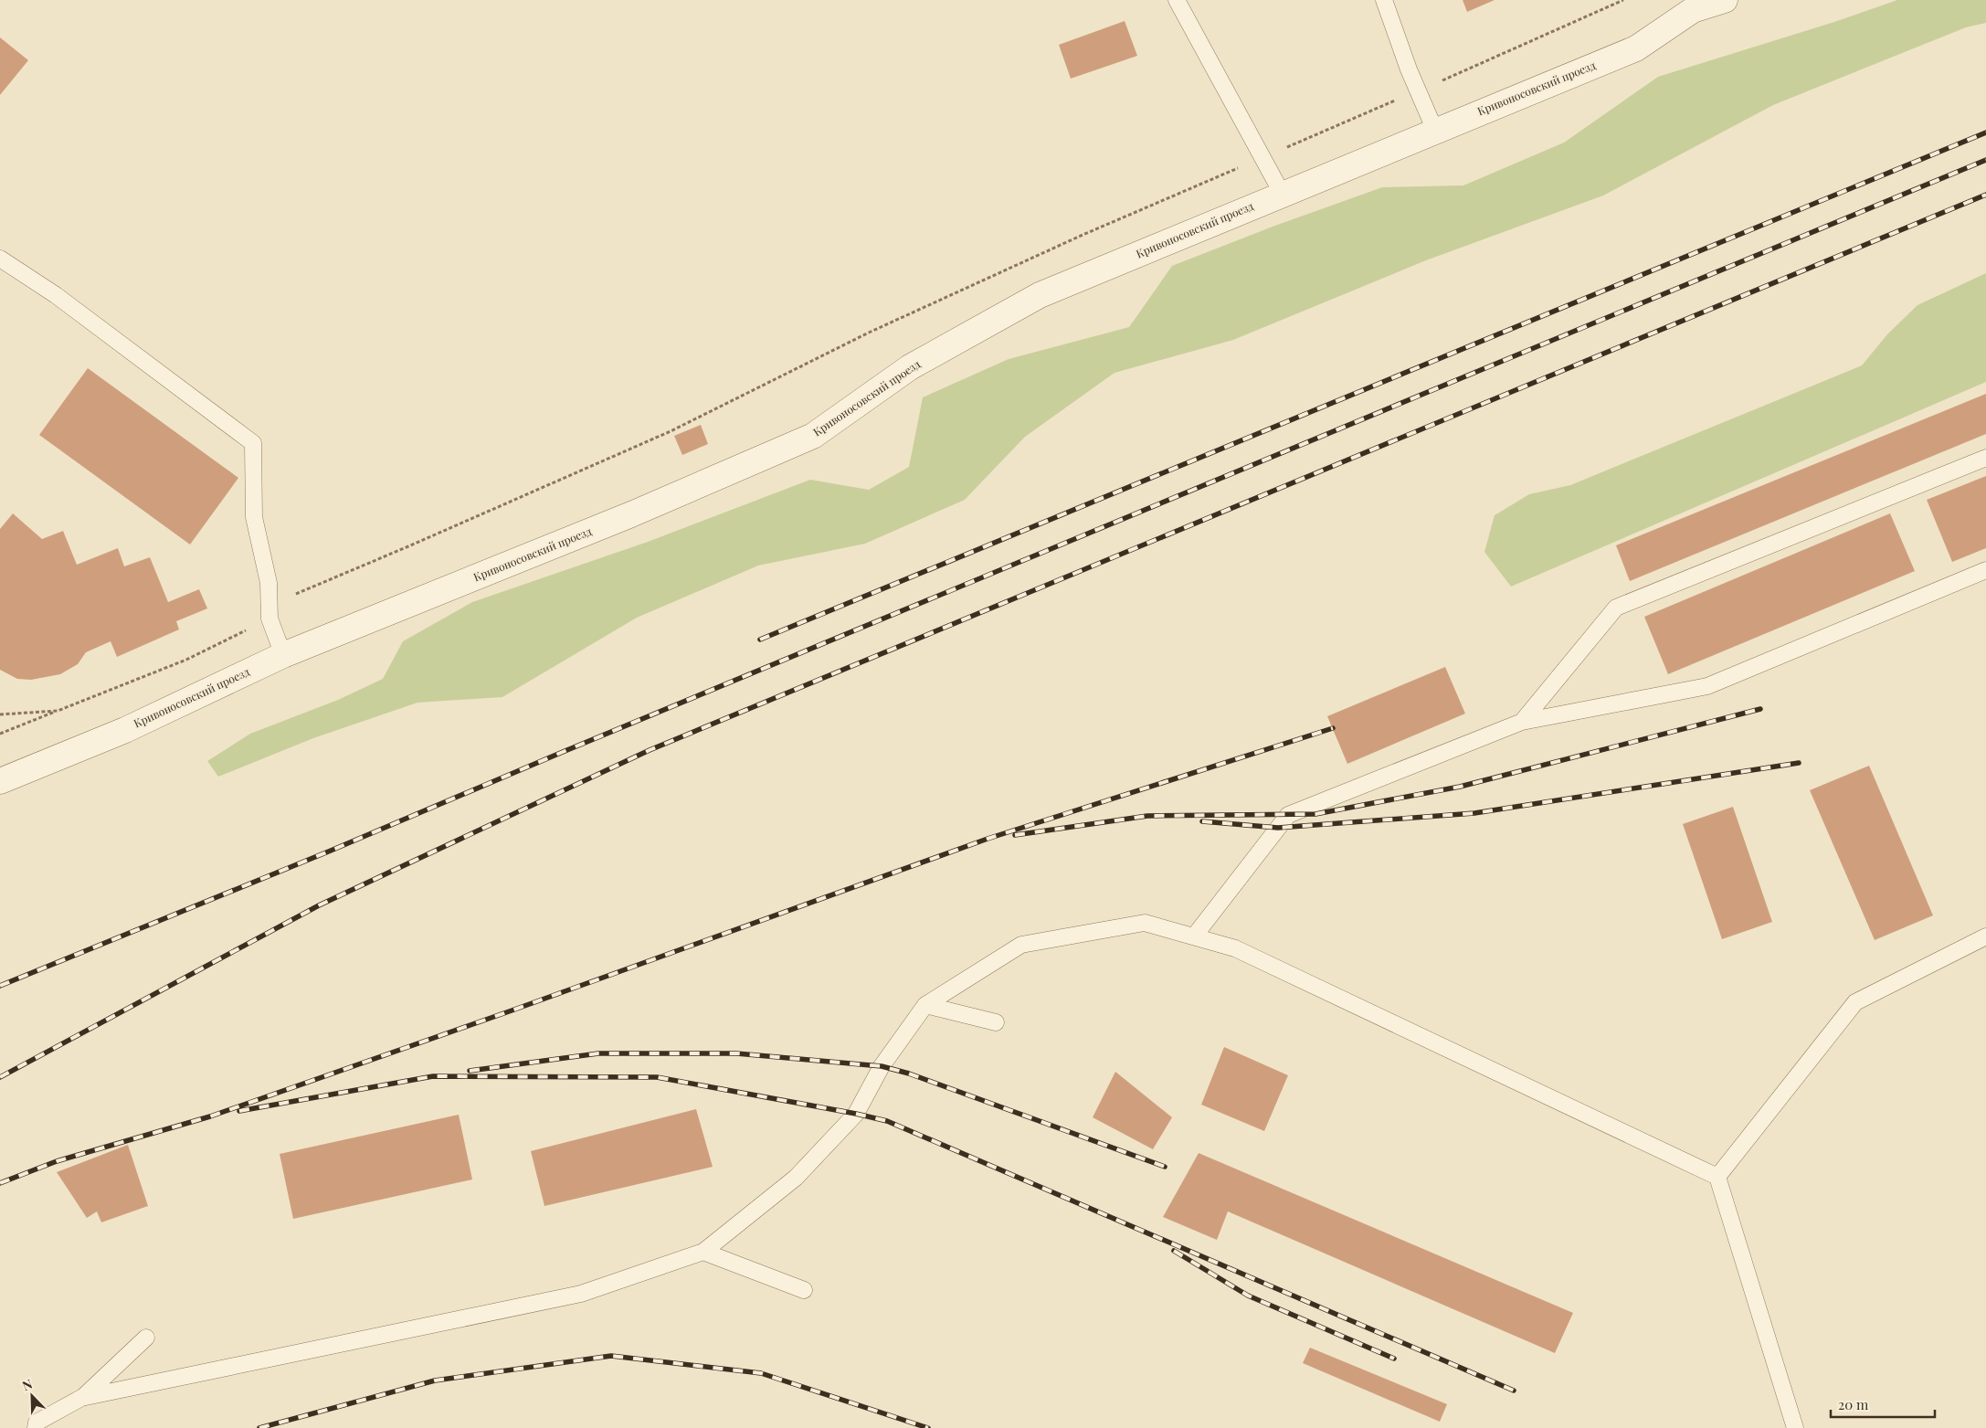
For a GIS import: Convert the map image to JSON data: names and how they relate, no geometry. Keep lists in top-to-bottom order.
{
  "streets": {
    "street": ["Кривоносовский проезд"]
  },
  "scale_bar": "20 m",
  "north": "top left"
}
